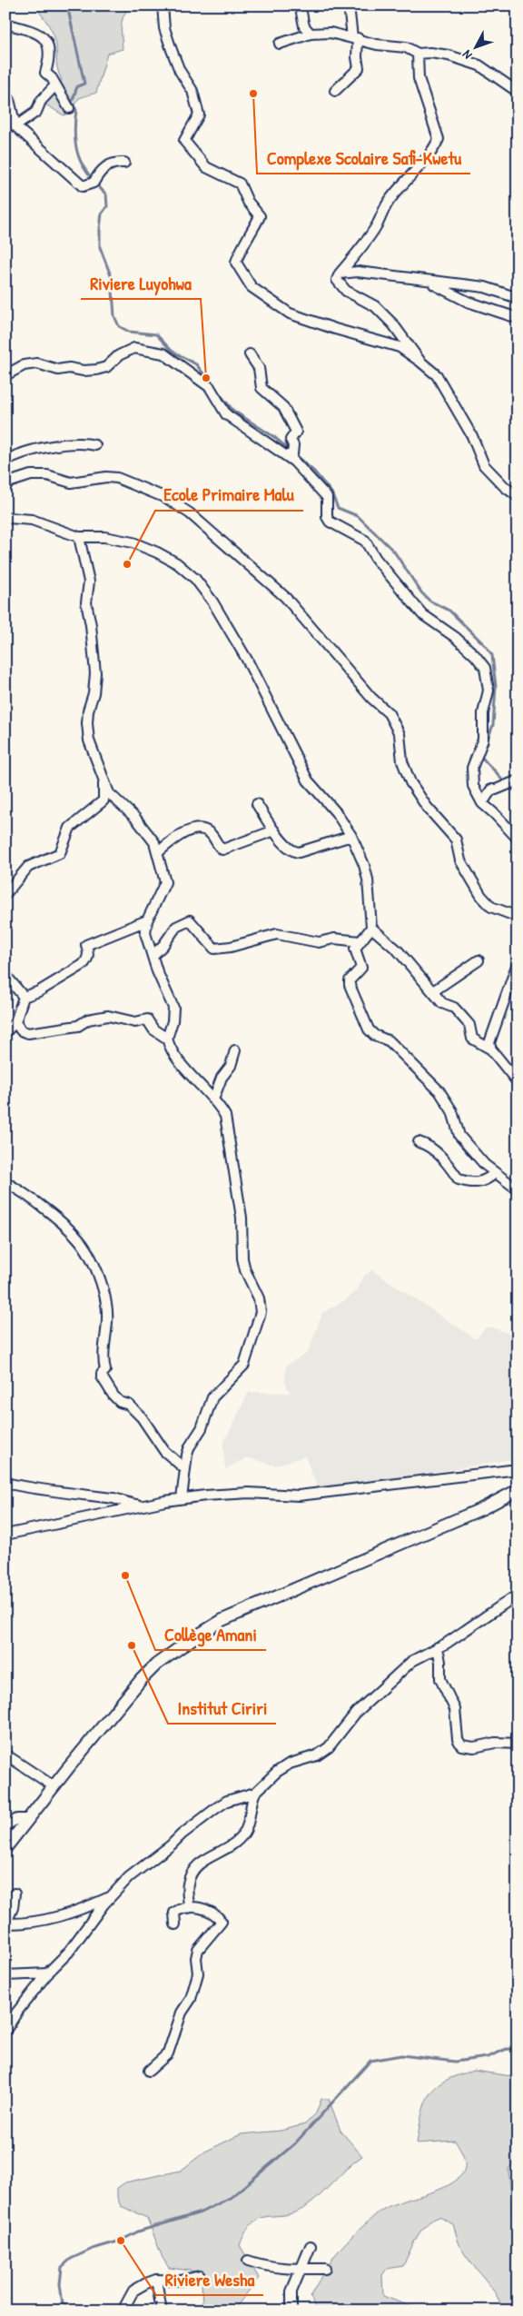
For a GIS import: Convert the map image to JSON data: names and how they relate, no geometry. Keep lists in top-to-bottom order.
{
  "places": [
    "Complexe Scolaire Safi-Kwetu",
    "Riviere Luyohwa",
    "Ecole Primaire Malu",
    "Collège Amani",
    "Institut Ciriri",
    "Riviere Wesha"
  ],
  "north": "bottom left"
}
